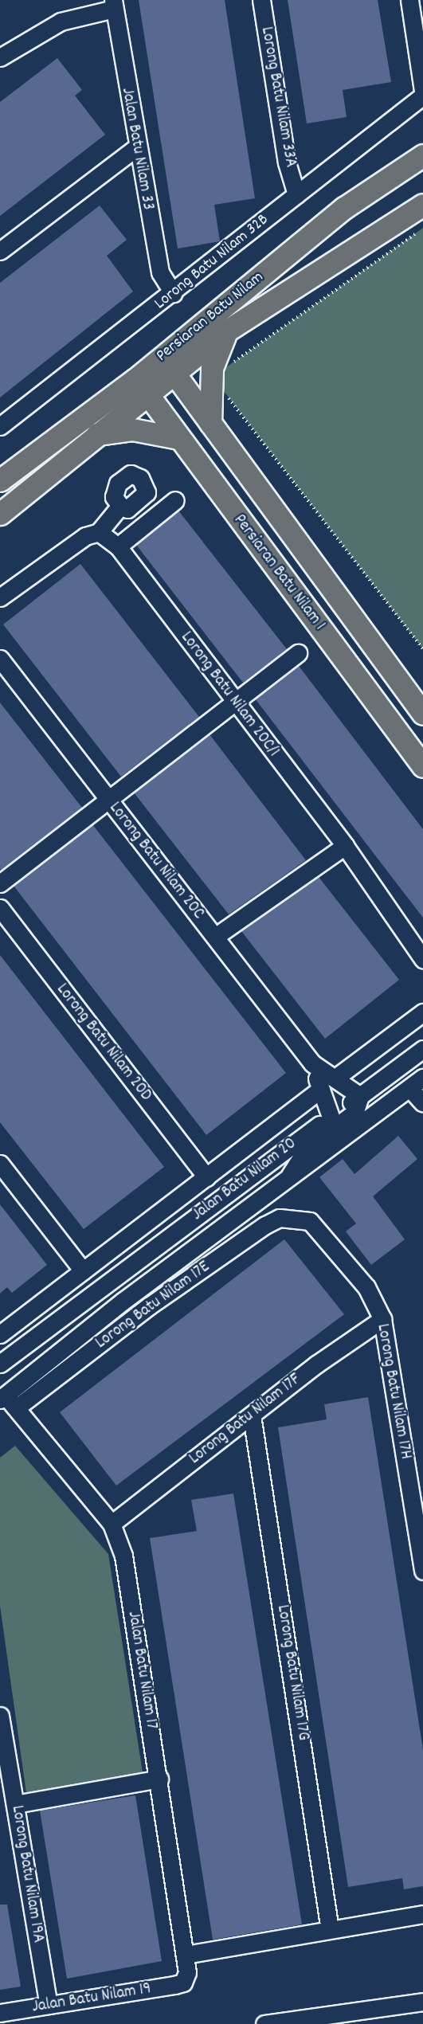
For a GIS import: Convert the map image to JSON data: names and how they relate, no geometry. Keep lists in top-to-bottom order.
{
  "streets": {
    "main road": ["Persiaran Batu Nilam", "Persiaran Batu Nilam 1"],
    "street": [
      "Lorong Batu Nilam 33A",
      "Jalan Batu Nilam 33",
      "Lorong Batu Nilam 32B",
      "Lorong Batu Nilam 20C/1",
      "Lorong Batu Nilam 20C",
      "Lorong Batu Nilam 20D",
      "Jalan Batu Nilam 20",
      "Lorong Batu Nilam 17E",
      "Lorong Batu Nilam 17H",
      "Lorong Batu Nilam 17F",
      "Jalan Batu Nilam 17",
      "Lorong Batu Nilam 17G",
      "Lorong Batu Nilam 19A",
      "Jalan Batu Nilam 19"
    ]
  },
  "crossings": [
    ["Lorong Batu Nilam 33A", "Lorong Batu Nilam 32B"],
    ["Jalan Batu Nilam 33", "Lorong Batu Nilam 32B"],
    ["Persiaran Batu Nilam", "Persiaran Batu Nilam 1"],
    ["Jalan Batu Nilam 20", "Jalan Batu Nilam 17"],
    ["Lorong Batu Nilam 17E", "Lorong Batu Nilam 17H"],
    ["Lorong Batu Nilam 17E", "Jalan Batu Nilam 17"],
    ["Lorong Batu Nilam 17H", "Lorong Batu Nilam 17F"],
    ["Lorong Batu Nilam 17F", "Jalan Batu Nilam 17"],
    ["Lorong Batu Nilam 17F", "Lorong Batu Nilam 17G"],
    ["Jalan Batu Nilam 17", "Jalan Batu Nilam 19"],
    ["Lorong Batu Nilam 19A", "Jalan Batu Nilam 19"]
  ]
}
